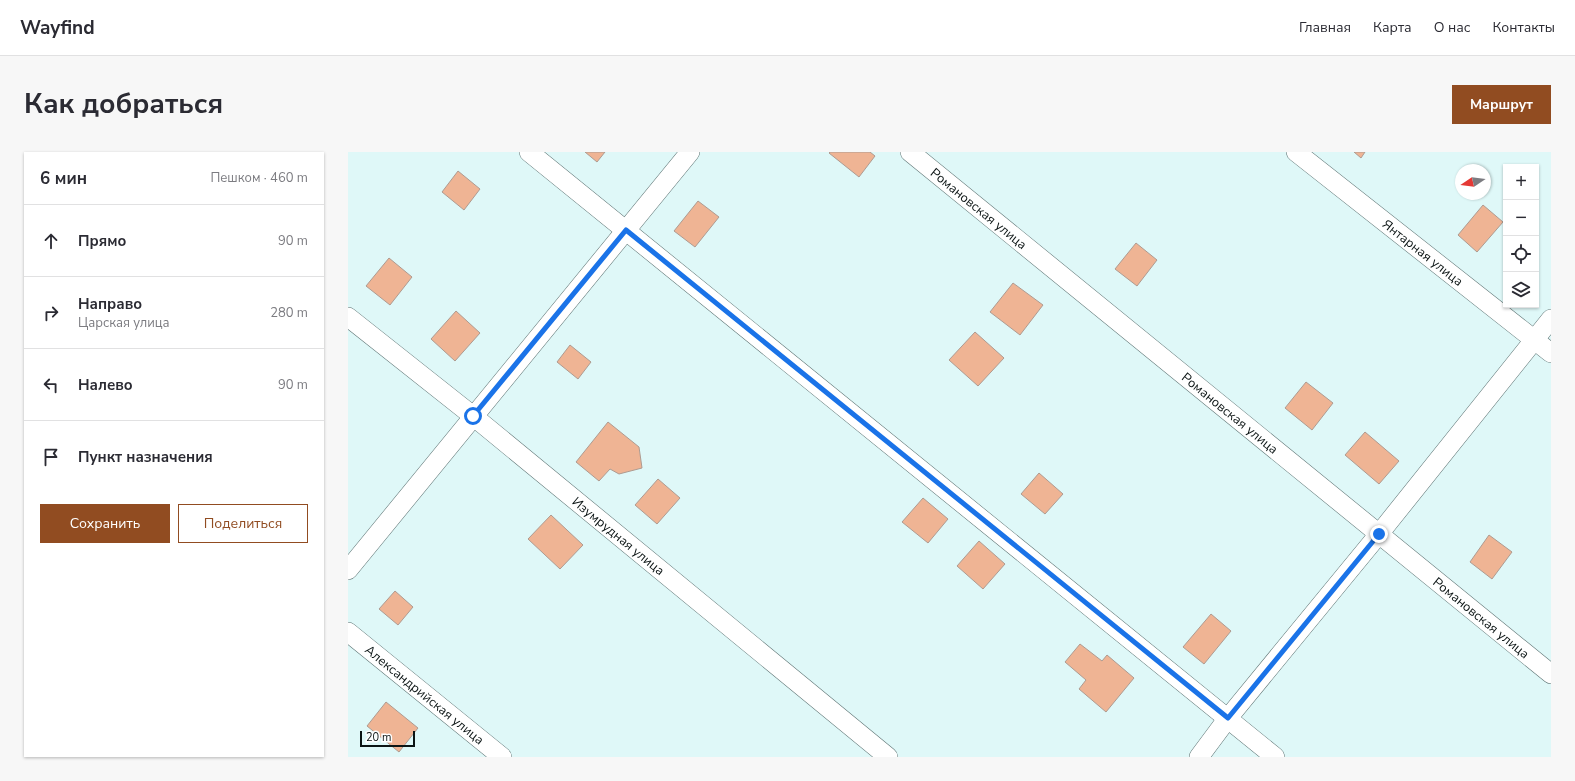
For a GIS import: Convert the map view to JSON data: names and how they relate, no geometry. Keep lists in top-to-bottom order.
{
  "streets": {
    "street": [
      "Романовская улица",
      "Янтарная улица",
      "Изумрудная улица",
      "Александрийская улица"
    ]
  },
  "scale_bar": "20 m",
  "north": "left",
  "page": {
    "header": "Wayfind",
    "nav": [
      "Главная",
      "Карта",
      "О нас",
      "Контакты"
    ],
    "title": "Как добраться",
    "buttons": [
      "Маршрут",
      ["Сохранить", "Поделиться"]
    ],
    "heading": ["6 мин", "Пешком · 460 m"],
    "map_buttons": ["+", "−"],
    "list": [
      ["Прямо", "90 m"],
      ["Направо", "Царская улица", "280 m"],
      ["Налево", "90 m"],
      "Пункт назначения"
    ],
    "scale": "20 m"
  }
}
